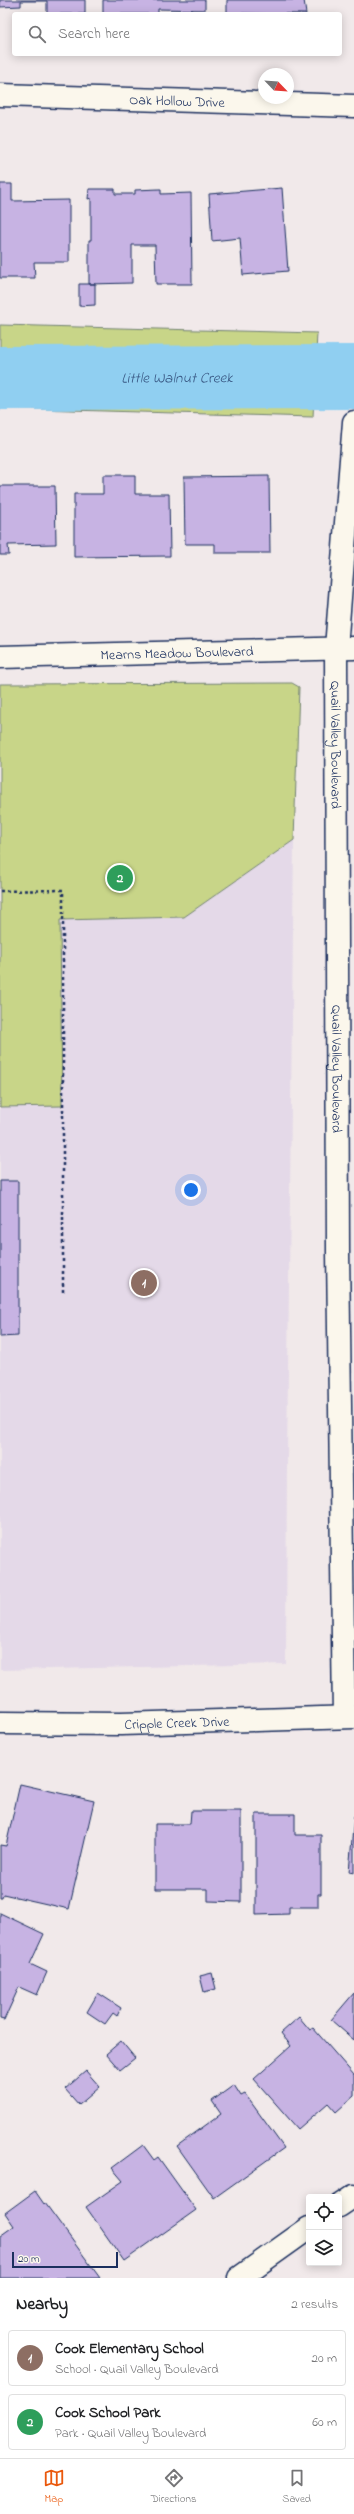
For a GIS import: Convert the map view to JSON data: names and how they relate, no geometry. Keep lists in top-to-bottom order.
{
  "streets": {
    "street": [
      "Oak Hollow Drive",
      "Mearns Meadow Boulevard",
      "Quail Valley Boulevard",
      "Cripple Creek Drive"
    ]
  },
  "crossings": [
    ["Mearns Meadow Boulevard", "Quail Valley Boulevard"],
    ["Quail Valley Boulevard", "Cripple Creek Drive"]
  ],
  "water": ["Little Walnut Creek"],
  "scale_bar": "20 m",
  "north": "bottom right",
  "page": {
    "search": "Search here",
    "pins": ["2", "1"],
    "scale": "20 m",
    "heading": ["Nearby", "2 results"],
    "list": [
      {
        "mark": "1",
        "name": "Cook Elementary School",
        "note": "School · Quail Valley Boulevard",
        "value": "20 m"
      },
      {
        "mark": "2",
        "name": "Cook School Park",
        "note": "Park · Quail Valley Boulevard",
        "value": "60 m"
      }
    ],
    "nav": ["Map", "Directions", "Saved"]
  }
}
